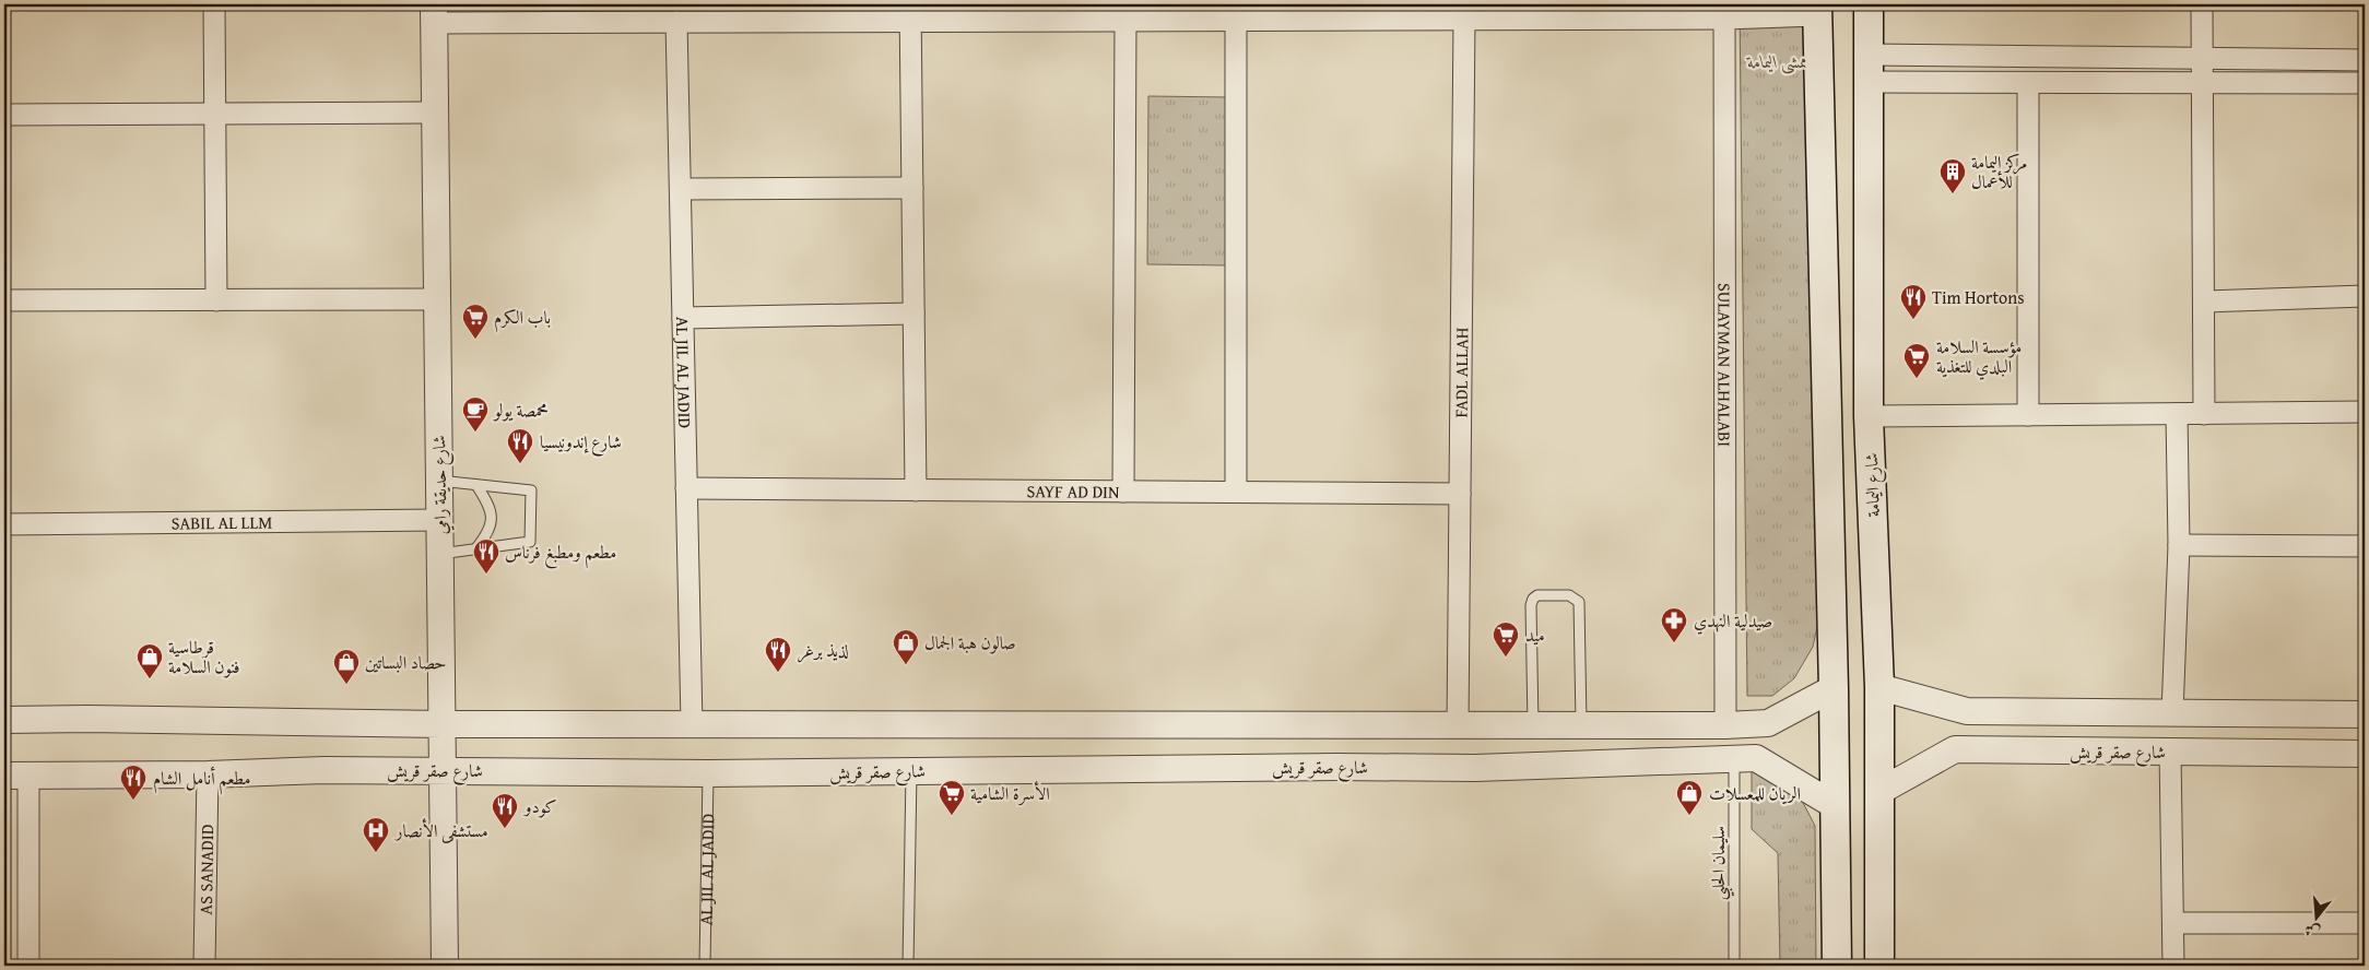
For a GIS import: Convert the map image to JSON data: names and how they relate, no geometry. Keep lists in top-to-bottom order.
{
  "streets": {
    "main road": ["شارع اليمامة"],
    "street": [
      "SULAYMAN ALHALABI",
      "AL JIL AL JADID",
      "FADL ALLAH",
      "شارع حديقة رامي",
      "SAYF AD DIN",
      "SABIL AL LLM",
      "شارع صقر قريش",
      "AS SANADID"
    ],
    "lane": ["سليمان الحلبي"]
  },
  "crossings": [
    ["AL JIL AL JADID", "SAYF AD DIN"],
    ["AL JIL AL JADID", "شارع صقر قريش"],
    ["FADL ALLAH", "SAYF AD DIN"],
    ["شارع حديقة رامي", "SABIL AL LLM"],
    ["شارع حديقة رامي", "شارع صقر قريش"],
    ["شارع اليمامة", "شارع صقر قريش"],
    ["شارع صقر قريش", "سليمان الحلبي"],
    ["شارع صقر قريش", "AS SANADID"]
  ],
  "parks": ["ممشى اليمامة"],
  "places": {
    "building": ["مركز اليمامة للأعمال"],
    "restaurant": [
      "Tim Hortons",
      "شارع إندونيسيا",
      "مطعم ومطبغ فرناس",
      "لذيذ برغر",
      "مطعم أنامل الشام",
      "كودو"
    ],
    "supermarket": [
      "باب الكرم",
      "مؤسسة السلامة البلدي للتغذية",
      "ميد",
      "الأسرة الشامية"
    ],
    "cafe": ["محمصة يولو"],
    "pharmacy": ["صيدلية النهدي"],
    "shop": [
      "صالون هبة الجمال",
      "قرطاسية فنون السلامة",
      "حصاد البساتين",
      "الريان للمعسلات"
    ],
    "hospital": ["مستشفى الأنصار"]
  },
  "north": "bottom"
}
